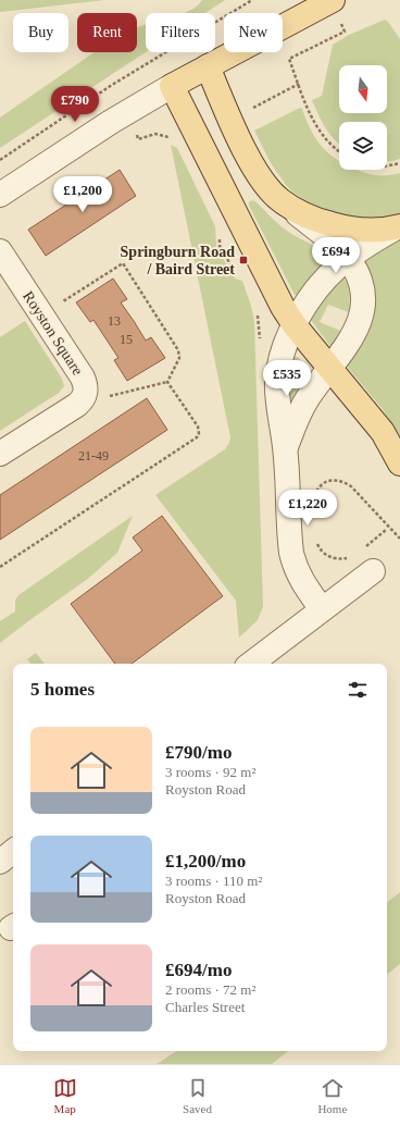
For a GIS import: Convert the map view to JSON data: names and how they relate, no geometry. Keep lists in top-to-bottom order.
{
  "streets": {
    "street": ["Royston Square"]
  },
  "places": {
    "transit": ["Springburn Road / Baird Street"]
  },
  "house_numbers": ["13", "15", "21-49"],
  "north": "bottom",
  "page": {
    "chip": [
      "Buy",
      "Rent",
      "Filters",
      "New"
    ],
    "price": [
      "£790",
      "£1,200",
      "£694",
      "£535",
      "£1,220"
    ],
    "heading": "5 homes",
    "list": [
      {
        "name": "£790/mo",
        "note": "3 rooms · 92 m² · Royston Road"
      },
      {
        "name": "£1,200/mo",
        "note": "3 rooms · 110 m² · Royston Road"
      },
      {
        "name": "£694/mo",
        "note": "2 rooms · 72 m² · Charles Street"
      }
    ],
    "tabs": ["Map", "Saved", "Home"]
  }
}
